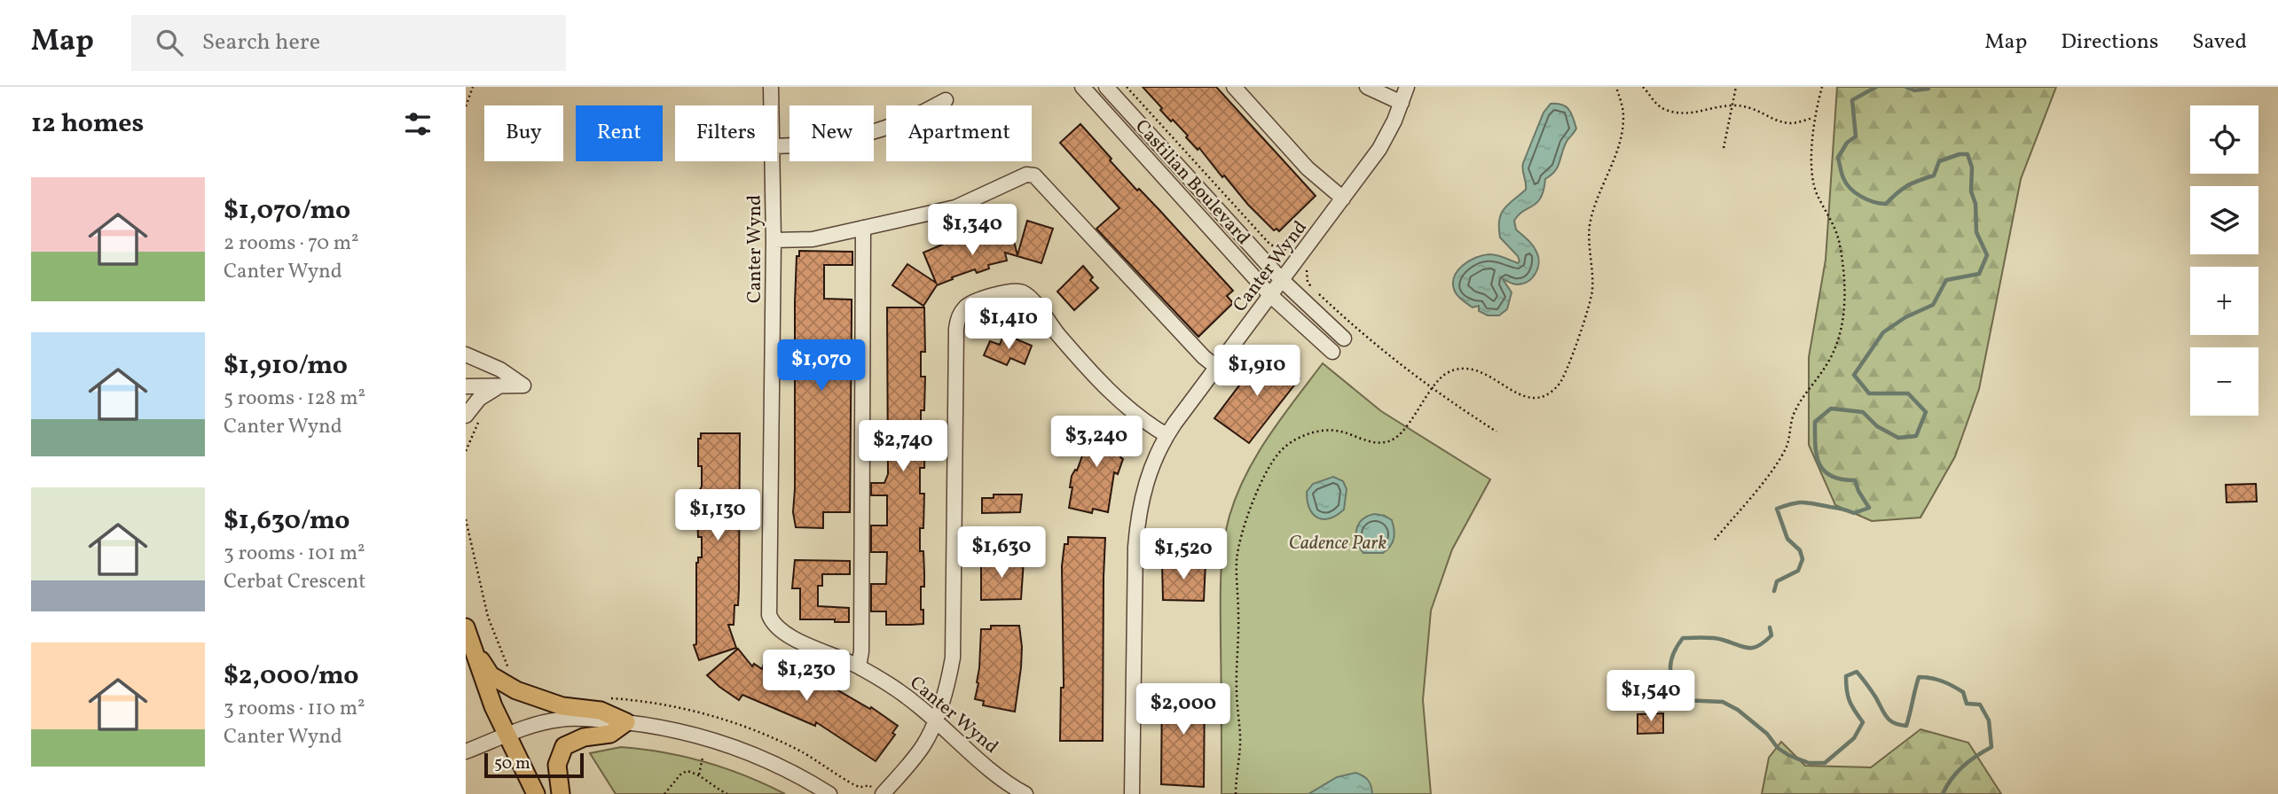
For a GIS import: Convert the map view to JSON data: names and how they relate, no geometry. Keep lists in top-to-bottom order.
{
  "streets": {
    "street": ["Castilian Boulevard", "Canter Wynd"]
  },
  "crossings": [
    ["Castilian Boulevard", "Canter Wynd"]
  ],
  "parks": ["Cadence Park"],
  "scale_bar": "50 m",
  "page": {
    "header": "Map",
    "search": "Search here",
    "nav": ["Map", "Directions", "Saved"],
    "heading": "12 homes",
    "map_buttons": ["+", "−"],
    "chip": [
      "Buy",
      "Rent",
      "Filters",
      "New",
      "Apartment"
    ],
    "list": [
      {
        "name": "$1,070/mo",
        "note": "2 rooms · 70 m² · Canter Wynd"
      },
      {
        "name": "$1,910/mo",
        "note": "5 rooms · 128 m² · Canter Wynd"
      },
      {
        "name": "$1,630/mo",
        "note": "3 rooms · 101 m² · Cerbat Crescent"
      },
      {
        "name": "$2,000/mo",
        "note": "3 rooms · 110 m² · Canter Wynd"
      }
    ],
    "price": [
      "$1,340",
      "$1,410",
      "$1,070",
      "$1,910",
      "$3,240",
      "$2,740",
      "$1,130",
      "$1,630",
      "$1,520",
      "$1,230",
      "$1,540",
      "$2,000"
    ],
    "scale": "50 m"
  }
}
